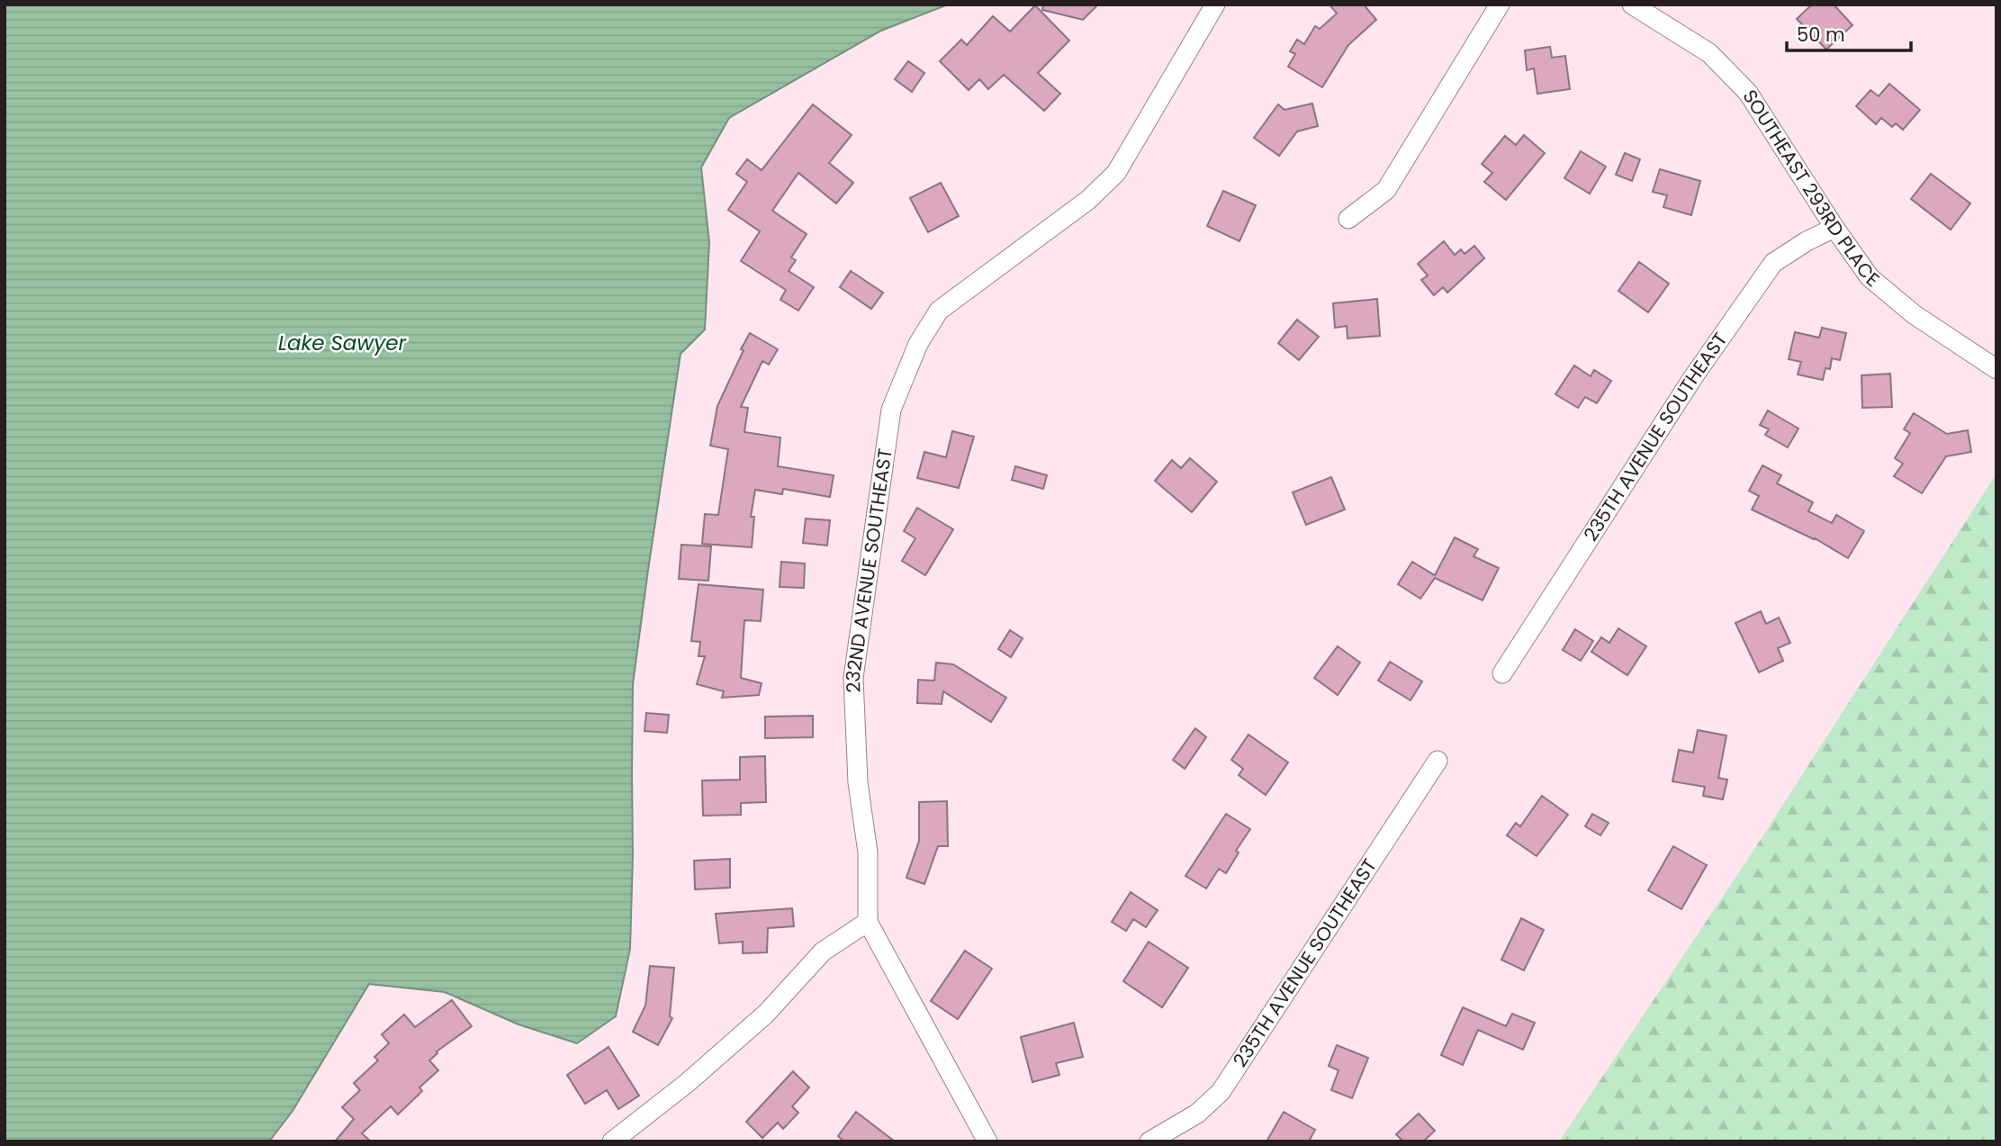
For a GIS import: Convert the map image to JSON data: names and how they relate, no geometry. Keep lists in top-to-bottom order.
{
  "streets": {
    "street": ["SOUTHEAST 293RD PLACE", "235TH AVENUE SOUTHEAST", "232ND AVENUE SOUTHEAST"]
  },
  "crossings": [
    ["SOUTHEAST 293RD PLACE", "235TH AVENUE SOUTHEAST"]
  ],
  "water": ["Lake Sawyer"],
  "scale_bar": "50 m"
}
